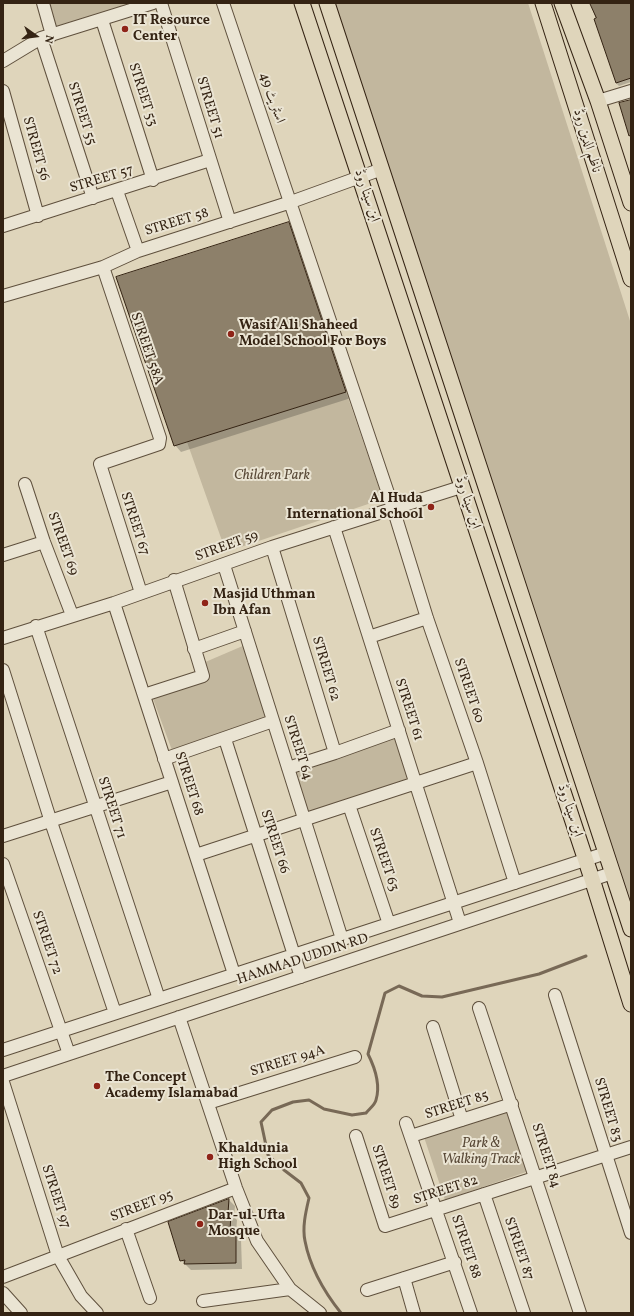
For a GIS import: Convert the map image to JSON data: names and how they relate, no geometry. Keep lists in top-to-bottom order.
{
  "streets": {
    "main road": ["ناظم الدین روڈ", "ابن سینا روڈ"],
    "street": [
      "STREET 53",
      "اسٹریٹ 49",
      "STREET 51",
      "STREET 55",
      "STREET 56",
      "STREET 57",
      "STREET 58",
      "STREET 58A",
      "STREET 67",
      "STREET 69",
      "STREET 59",
      "STREET 62",
      "STREET 60",
      "STREET 61",
      "STREET 64",
      "STREET 68",
      "STREET 71",
      "STREET 66",
      "STREET 63",
      "STREET 72",
      "HAMMAD UDDIN RD",
      "STREET 94A",
      "STREET 85",
      "STREET 83",
      "STREET 84",
      "STREET 89",
      "STREET 82",
      "STREET 97",
      "STREET 95",
      "STREET 88",
      "STREET 87"
    ]
  },
  "crossings": [
    ["STREET 53", "STREET 57"],
    ["اسٹریٹ 49", "STREET 58"],
    ["اسٹریٹ 49", "STREET 59"],
    ["اسٹریٹ 49", "STREET 60"],
    ["STREET 51", "STREET 57"],
    ["STREET 51", "STREET 58"],
    ["STREET 55", "STREET 57"],
    ["STREET 56", "STREET 57"],
    ["ابن سینا روڈ", "STREET 58"],
    ["ابن سینا روڈ", "STREET 59"],
    ["ابن سینا روڈ", "HAMMAD UDDIN RD"],
    ["STREET 58", "STREET 58A"],
    ["STREET 58A", "STREET 67"],
    ["STREET 67", "STREET 59"],
    ["STREET 69", "STREET 59"],
    ["STREET 59", "STREET 62"],
    ["STREET 59", "STREET 60"],
    ["STREET 59", "STREET 61"],
    ["STREET 59", "STREET 64"],
    ["STREET 59", "STREET 68"],
    ["STREET 59", "STREET 71"],
    ["STREET 60", "HAMMAD UDDIN RD"],
    ["STREET 61", "HAMMAD UDDIN RD"],
    ["STREET 64", "HAMMAD UDDIN RD"],
    ["STREET 68", "HAMMAD UDDIN RD"],
    ["STREET 71", "HAMMAD UDDIN RD"],
    ["STREET 66", "HAMMAD UDDIN RD"],
    ["STREET 63", "HAMMAD UDDIN RD"],
    ["STREET 72", "HAMMAD UDDIN RD"],
    ["STREET 85", "STREET 84"],
    ["STREET 85", "STREET 88"],
    ["STREET 83", "STREET 82"],
    ["STREET 84", "STREET 82"],
    ["STREET 89", "STREET 82"],
    ["STREET 82", "STREET 88"],
    ["STREET 82", "STREET 87"],
    ["STREET 97", "STREET 95"]
  ],
  "parks": ["Children Park", "Park & Walking Track"],
  "places": [
    "IT Resource Center",
    "Wasif Ali Shaheed Model School For Boys",
    "Al Huda International School",
    "Masjid Uthman Ibn Afan",
    "The Concept Academy Islamabad",
    "Khaldunia High School",
    "Dar-ul-Ufta Mosque"
  ],
  "north": "right"
}
